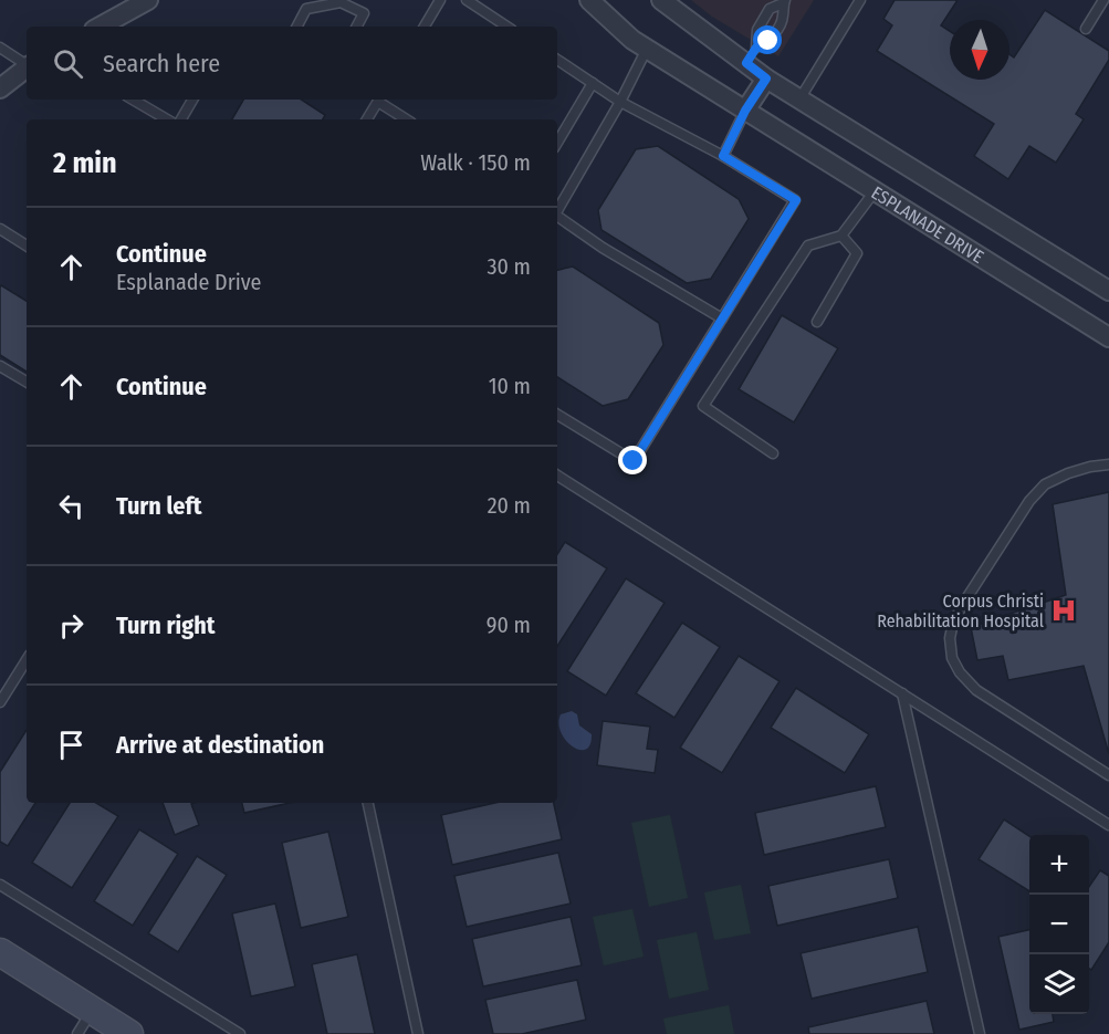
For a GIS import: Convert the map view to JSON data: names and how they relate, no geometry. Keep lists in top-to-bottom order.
{
  "streets": {
    "street": ["ESPLANADE DRIVE"]
  },
  "places": {
    "hospital": ["Corpus Christi Rehabilitation Hospital"]
  },
  "north": "bottom",
  "page": {
    "search": "Search here",
    "heading": ["2 min", "Walk · 150 m"],
    "list": [
      ["Continue", "Esplanade Drive", "30 m"],
      ["Continue", "10 m"],
      ["Turn left", "20 m"],
      ["Turn right", "90 m"],
      "Arrive at destination"
    ],
    "map_buttons": ["+", "−"]
  }
}
